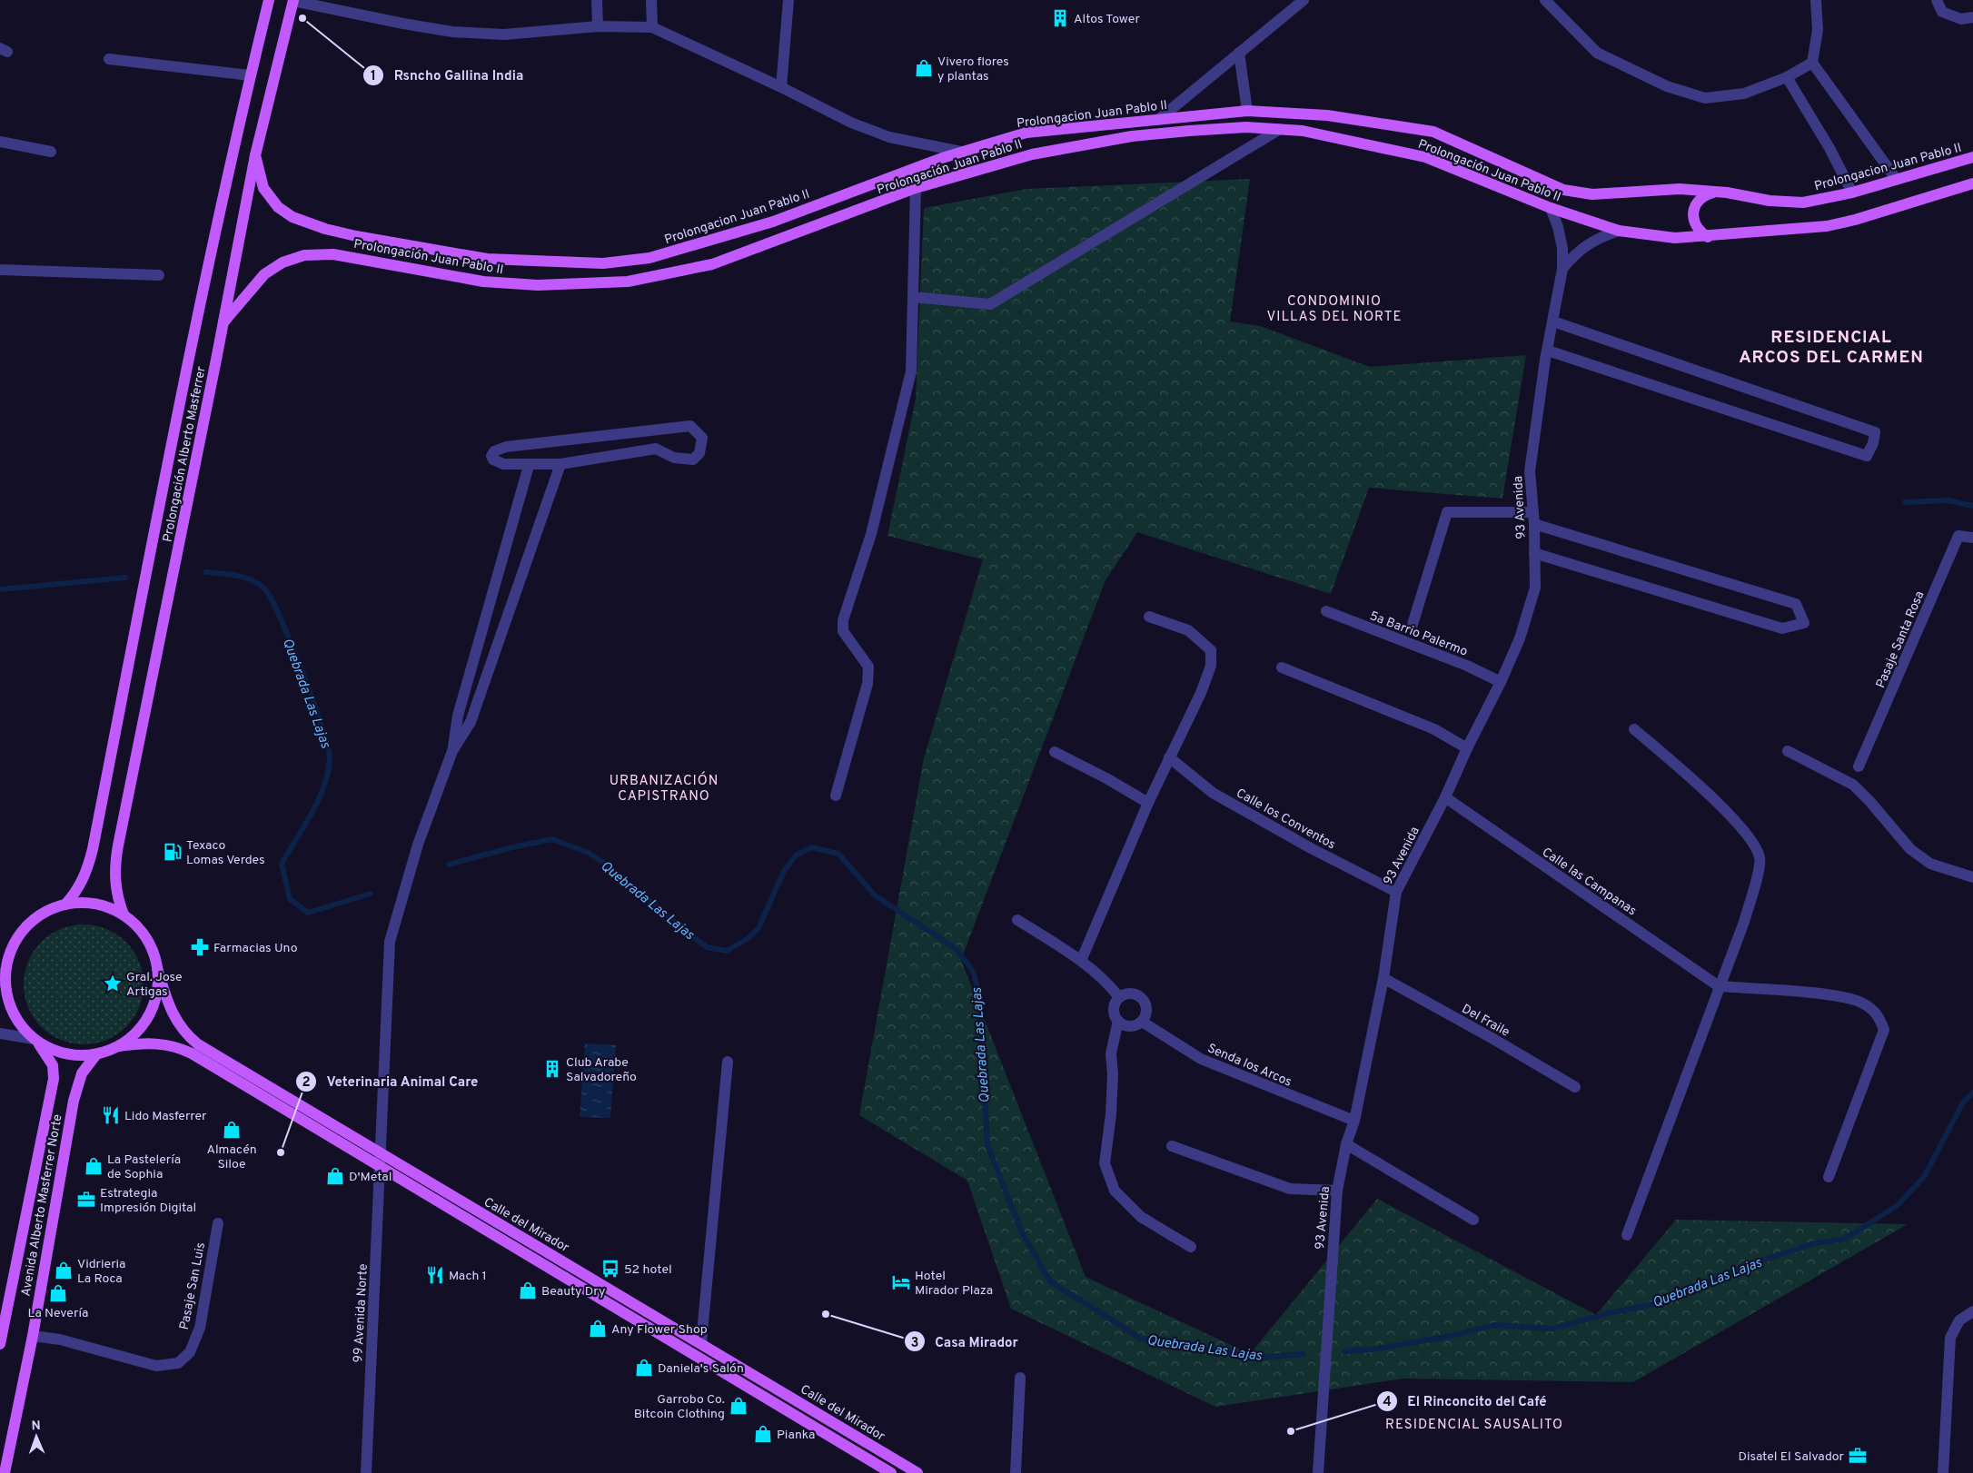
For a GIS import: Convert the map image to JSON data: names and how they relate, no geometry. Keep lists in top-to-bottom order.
{
  "streets": {
    "main road": [
      "Prolongacion Juan Pablo II",
      "Prolongación Juan Pablo II",
      "Prolongación Alberto Masferrer",
      "Avenida Alberto Masferrer Norte",
      "Calle del Mirador"
    ],
    "street": [
      "93 Avenida",
      "5a Barrio Palermo",
      "Pasaje Santa Rosa",
      "Calle los Conventos",
      "Calle las Campanas",
      "Del Fraile",
      "Senda los Arcos",
      "Pasaje San Luis",
      "99 Avenida Norte"
    ]
  },
  "crossings": [
    ["Prolongacion Juan Pablo II", "Prolongación Alberto Masferrer"],
    ["Prolongación Juan Pablo II", "Prolongación Alberto Masferrer"],
    ["Prolongación Juan Pablo II", "93 Avenida"],
    ["Prolongación Alberto Masferrer", "Avenida Alberto Masferrer Norte"],
    ["Prolongación Alberto Masferrer", "Calle del Mirador"],
    ["93 Avenida", "5a Barrio Palermo"],
    ["93 Avenida", "Calle los Conventos"],
    ["93 Avenida", "Calle las Campanas"],
    ["93 Avenida", "Del Fraile"],
    ["93 Avenida", "Senda los Arcos"],
    ["Avenida Alberto Masferrer Norte", "Calle del Mirador"],
    ["Avenida Alberto Masferrer Norte", "Pasaje San Luis"],
    ["Calle del Mirador", "99 Avenida Norte"]
  ],
  "districts": [
    "CONDOMINIO VILLAS DEL NORTE",
    "RESIDENCIAL ARCOS DEL CARMEN",
    "URBANIZACIÓN CAPISTRANO",
    "RESIDENCIAL SAUSALITO"
  ],
  "water": ["Quebrada Las Lajas"],
  "places": {
    "other": [
      "Rsncho Gallina India",
      "Veterinaria Animal Care",
      "Casa Mirador",
      "El Rinconcito del Café"
    ],
    "building": ["Altos Tower", "Club Arabe Salvadoreño"],
    "shop": [
      "Vivero flores y plantas",
      "Almacén Siloe",
      "La Pastelería de Sophia",
      "D'Metal",
      "Vidrieria La Roca",
      "Beauty Dry",
      "La Nevería",
      "Any Flower Shop",
      "Daniela's Salón",
      "Garrobo Co. Bitcoin Clothing",
      "Pianka"
    ],
    "fuel station": ["Texaco Lomas Verdes"],
    "pharmacy": ["Farmacias Uno"],
    "place": ["Gral. Jose Artigas"],
    "restaurant": ["Lido Masferrer", "Mach 1"],
    "office": ["Estrategia Impresión Digital", "Disatel El Salvador"],
    "bus stop": ["52 hotel"],
    "hotel": ["Hotel Mirador Plaza"]
  },
  "north": "top"
}
